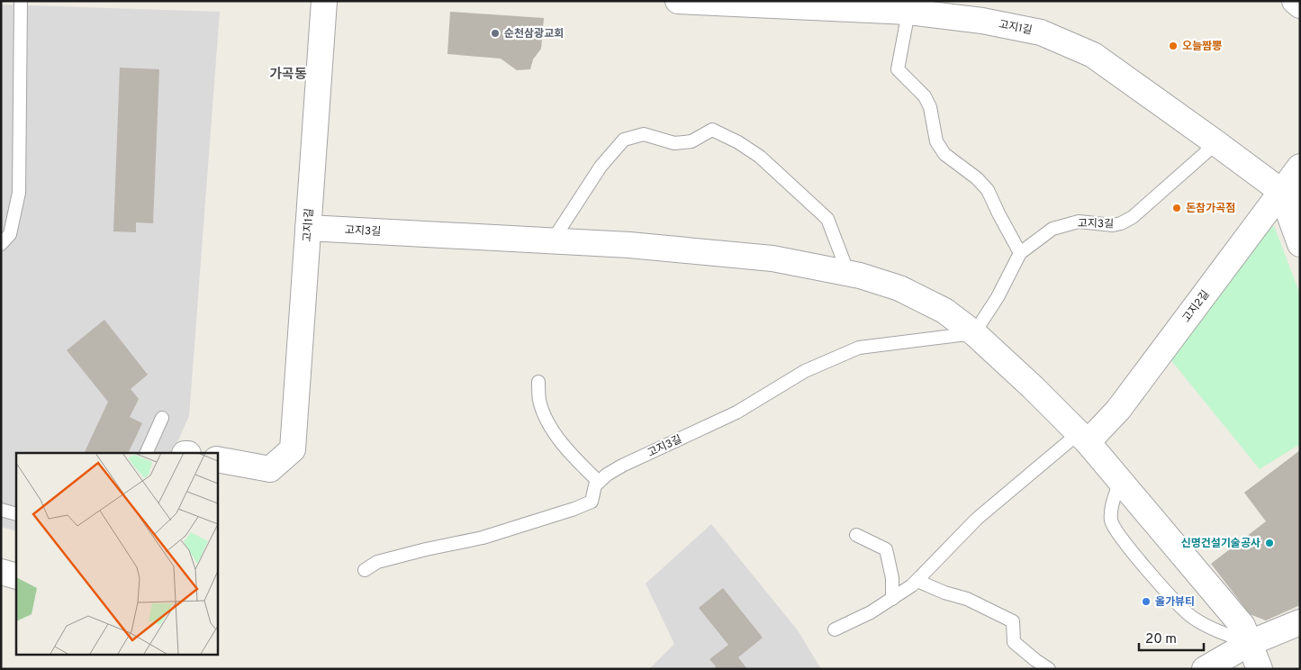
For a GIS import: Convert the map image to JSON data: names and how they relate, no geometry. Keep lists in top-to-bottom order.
{
  "streets": {
    "street": ["고지1길", "고지3길", "고지2길"]
  },
  "crossings": [
    ["고지1길", "고지3길"],
    ["고지1길", "고지2길"]
  ],
  "districts": ["가곡동"],
  "places": [
    "순천삼광교회",
    "오늘짬뽕",
    "돈참가곡점",
    "신명건설기술공사",
    "올가뷰티"
  ],
  "scale_bar": "20 m"
}
